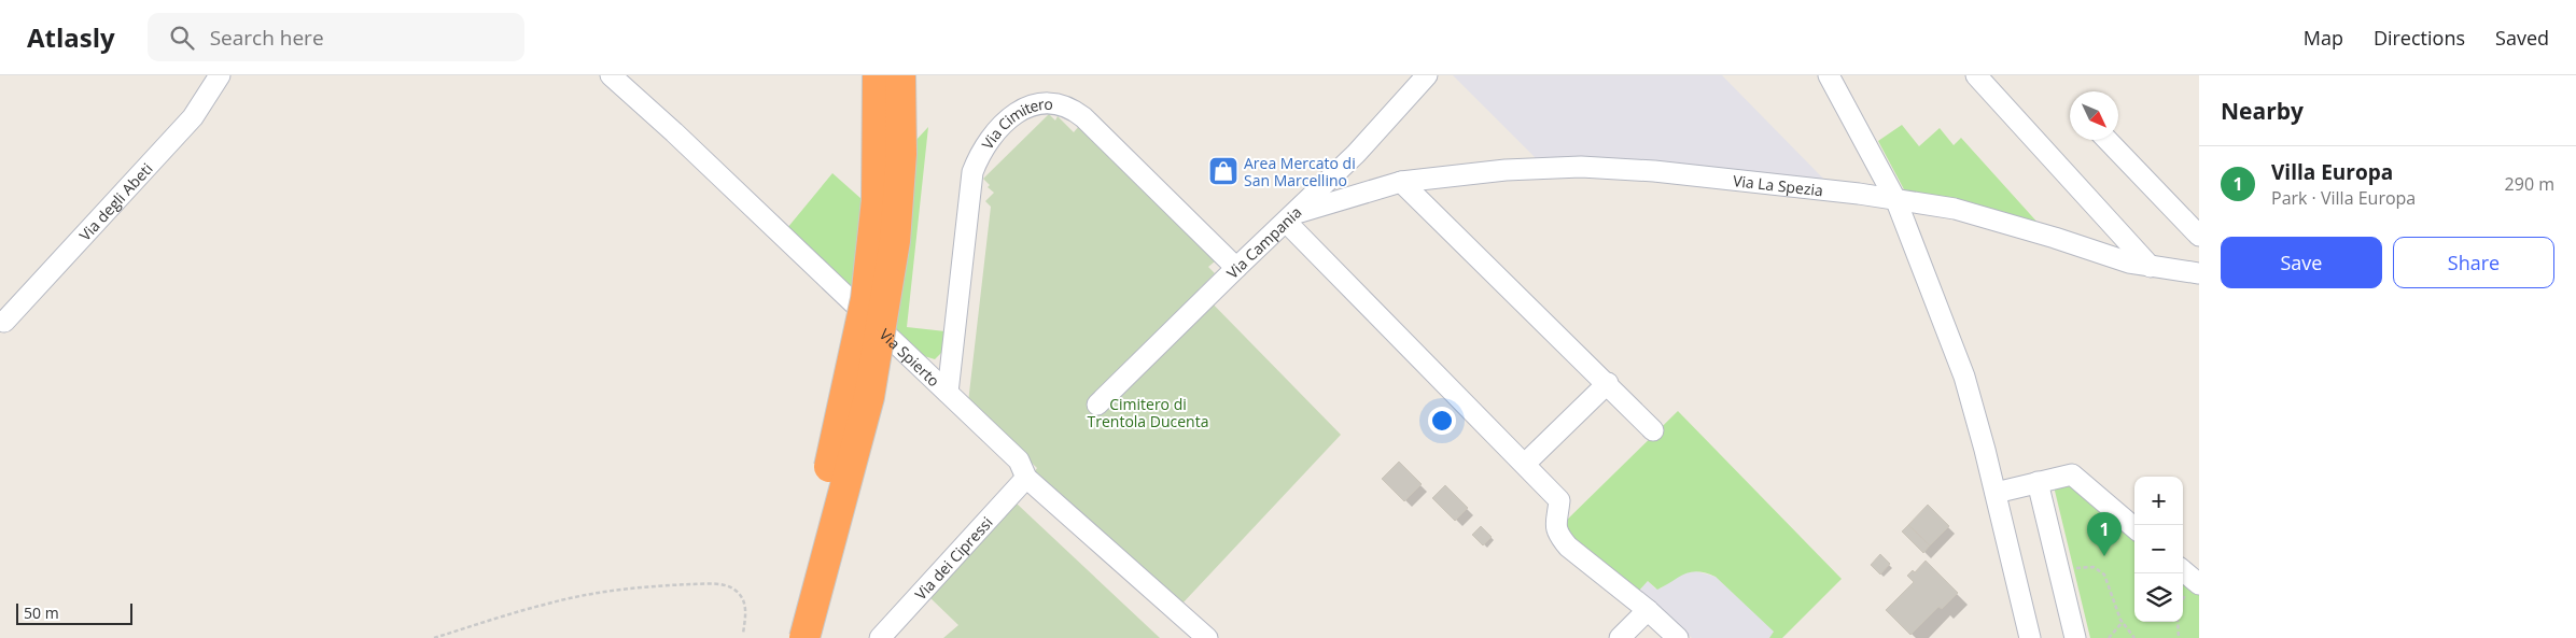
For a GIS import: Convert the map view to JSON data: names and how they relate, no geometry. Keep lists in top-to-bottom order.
{
  "streets": {
    "street": [
      "Via Cimitero",
      "Via La Spezia",
      "Via degli Abeti",
      "Via Campania",
      "Via Spierto",
      "Via dei Cipressi"
    ]
  },
  "crossings": [
    ["Via Cimitero", "Via Campania"],
    ["Via Cimitero", "Via Spierto"],
    ["Via La Spezia", "Via Campania"],
    ["Via Spierto", "Via dei Cipressi"]
  ],
  "parks": ["Cimitero di Trentola Ducenta"],
  "places": {
    "shop": ["Area Mercato di San Marcellino"]
  },
  "scale_bar": "50 m",
  "north": "bottom right",
  "page": {
    "header": "Atlasly",
    "search": "Search here",
    "nav": ["Map", "Directions", "Saved"],
    "heading": "Nearby",
    "list": [
      {
        "mark": "1",
        "name": "Villa Europa",
        "note": "Park · Villa Europa",
        "value": "290 m"
      }
    ],
    "buttons": ["Save", "Share"],
    "map_buttons": ["+", "−"],
    "pins": "1",
    "scale": "50 m"
  }
}
